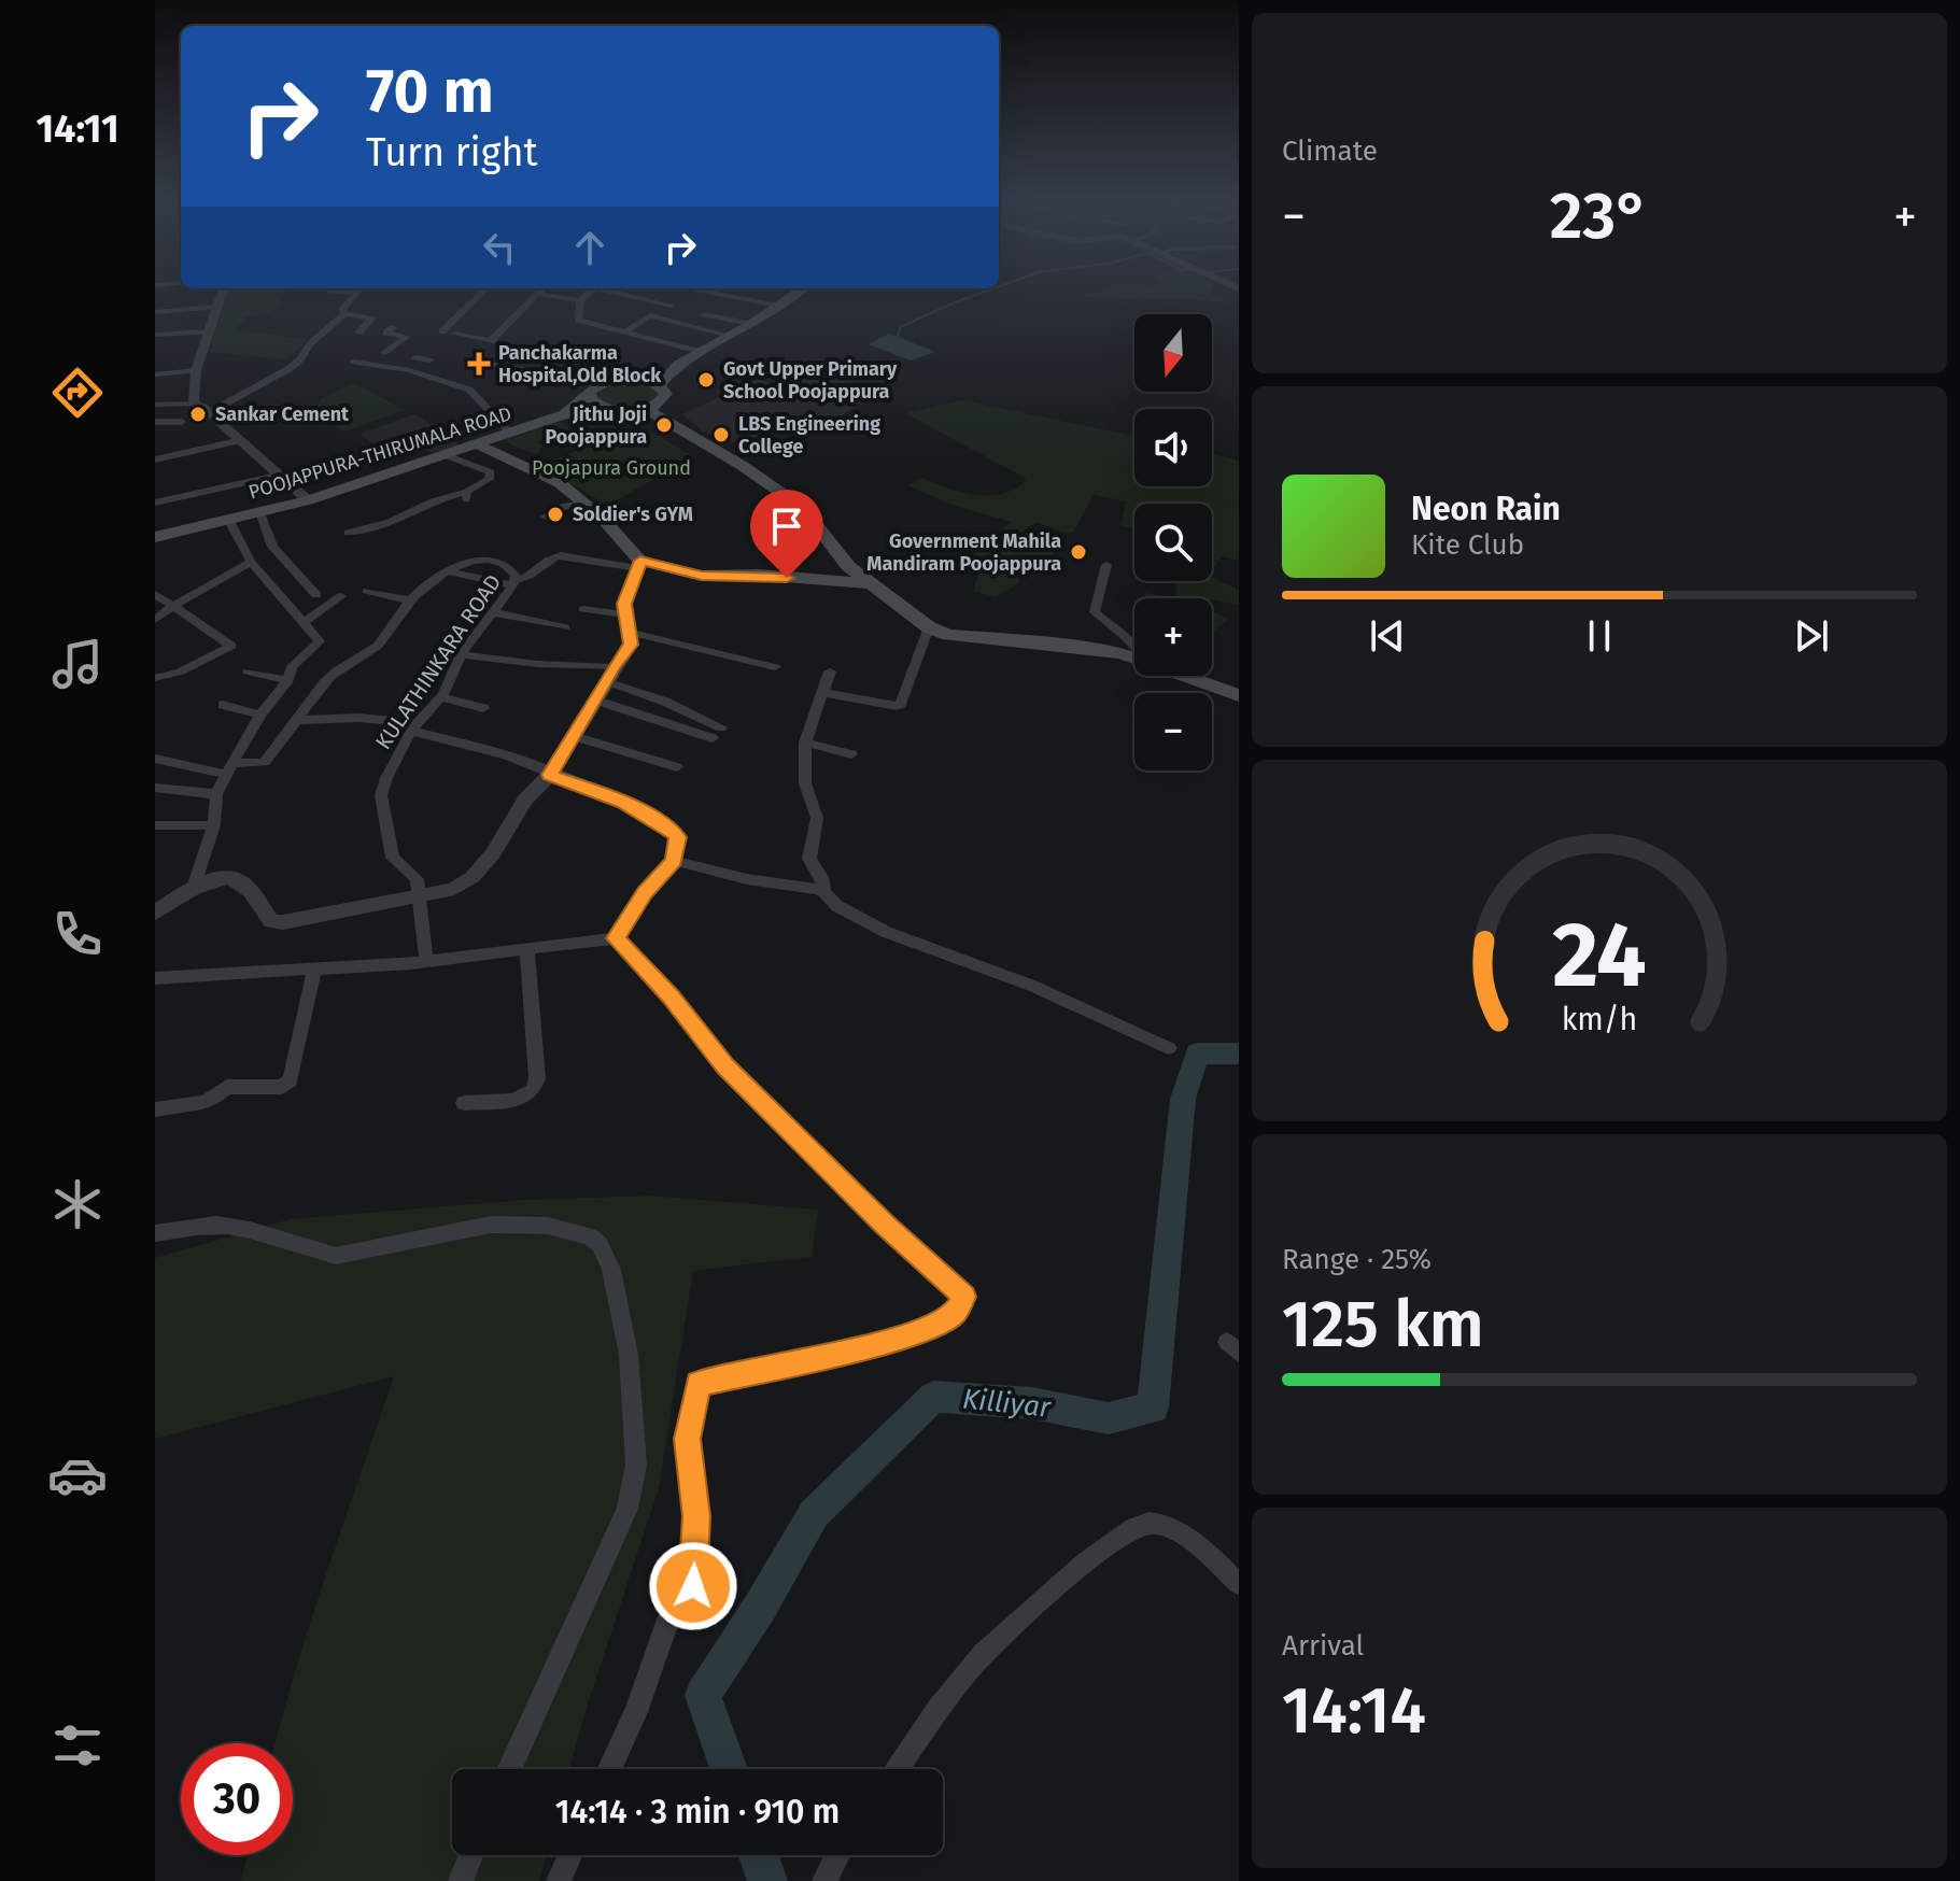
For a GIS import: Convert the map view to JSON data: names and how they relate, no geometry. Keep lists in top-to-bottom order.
{
  "streets": {
    "main road": ["POOJAPPURA-THIRUMALA ROAD"],
    "street": ["KULATHINKARA ROAD"]
  },
  "water": ["Killiyar"],
  "parks": ["Poojapura Ground"],
  "places": {
    "health": ["Panchakarma Hospital,Old Block"],
    "other": [
      "Govt Upper Primary School Poojappura",
      "Sankar Cement",
      "Jithu Joji Poojappura",
      "LBS Engineering College",
      "Soldier's GYM",
      "Government Mahila Mandiram Poojappura"
    ]
  },
  "north": "bottom",
  "page": {
    "tabs": "14:11",
    "tile": [
      "Climate",
      ["Range · 25%", "125 km"],
      ["Arrival", "14:14"]
    ],
    "turn": ["70 m", "Turn right"],
    "heat": ["−", "23°", "+"],
    "map_buttons": ["+", "−"],
    "song": ["Neon Rain", "Kite Club"],
    "limit": "30",
    "trip": "14:14 · 3 min · 910 m",
    "gauge": ["24", "km/h"]
  }
}
